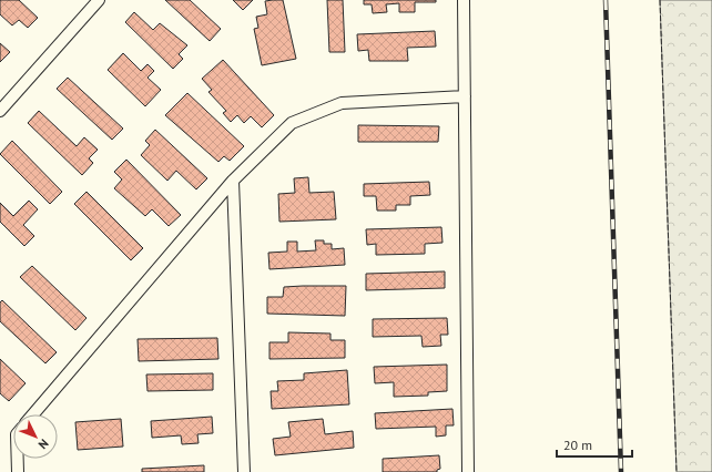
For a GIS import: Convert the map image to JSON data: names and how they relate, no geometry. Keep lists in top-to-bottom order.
{
  "scale_bar": "20 m",
  "north": "bottom right"
}
